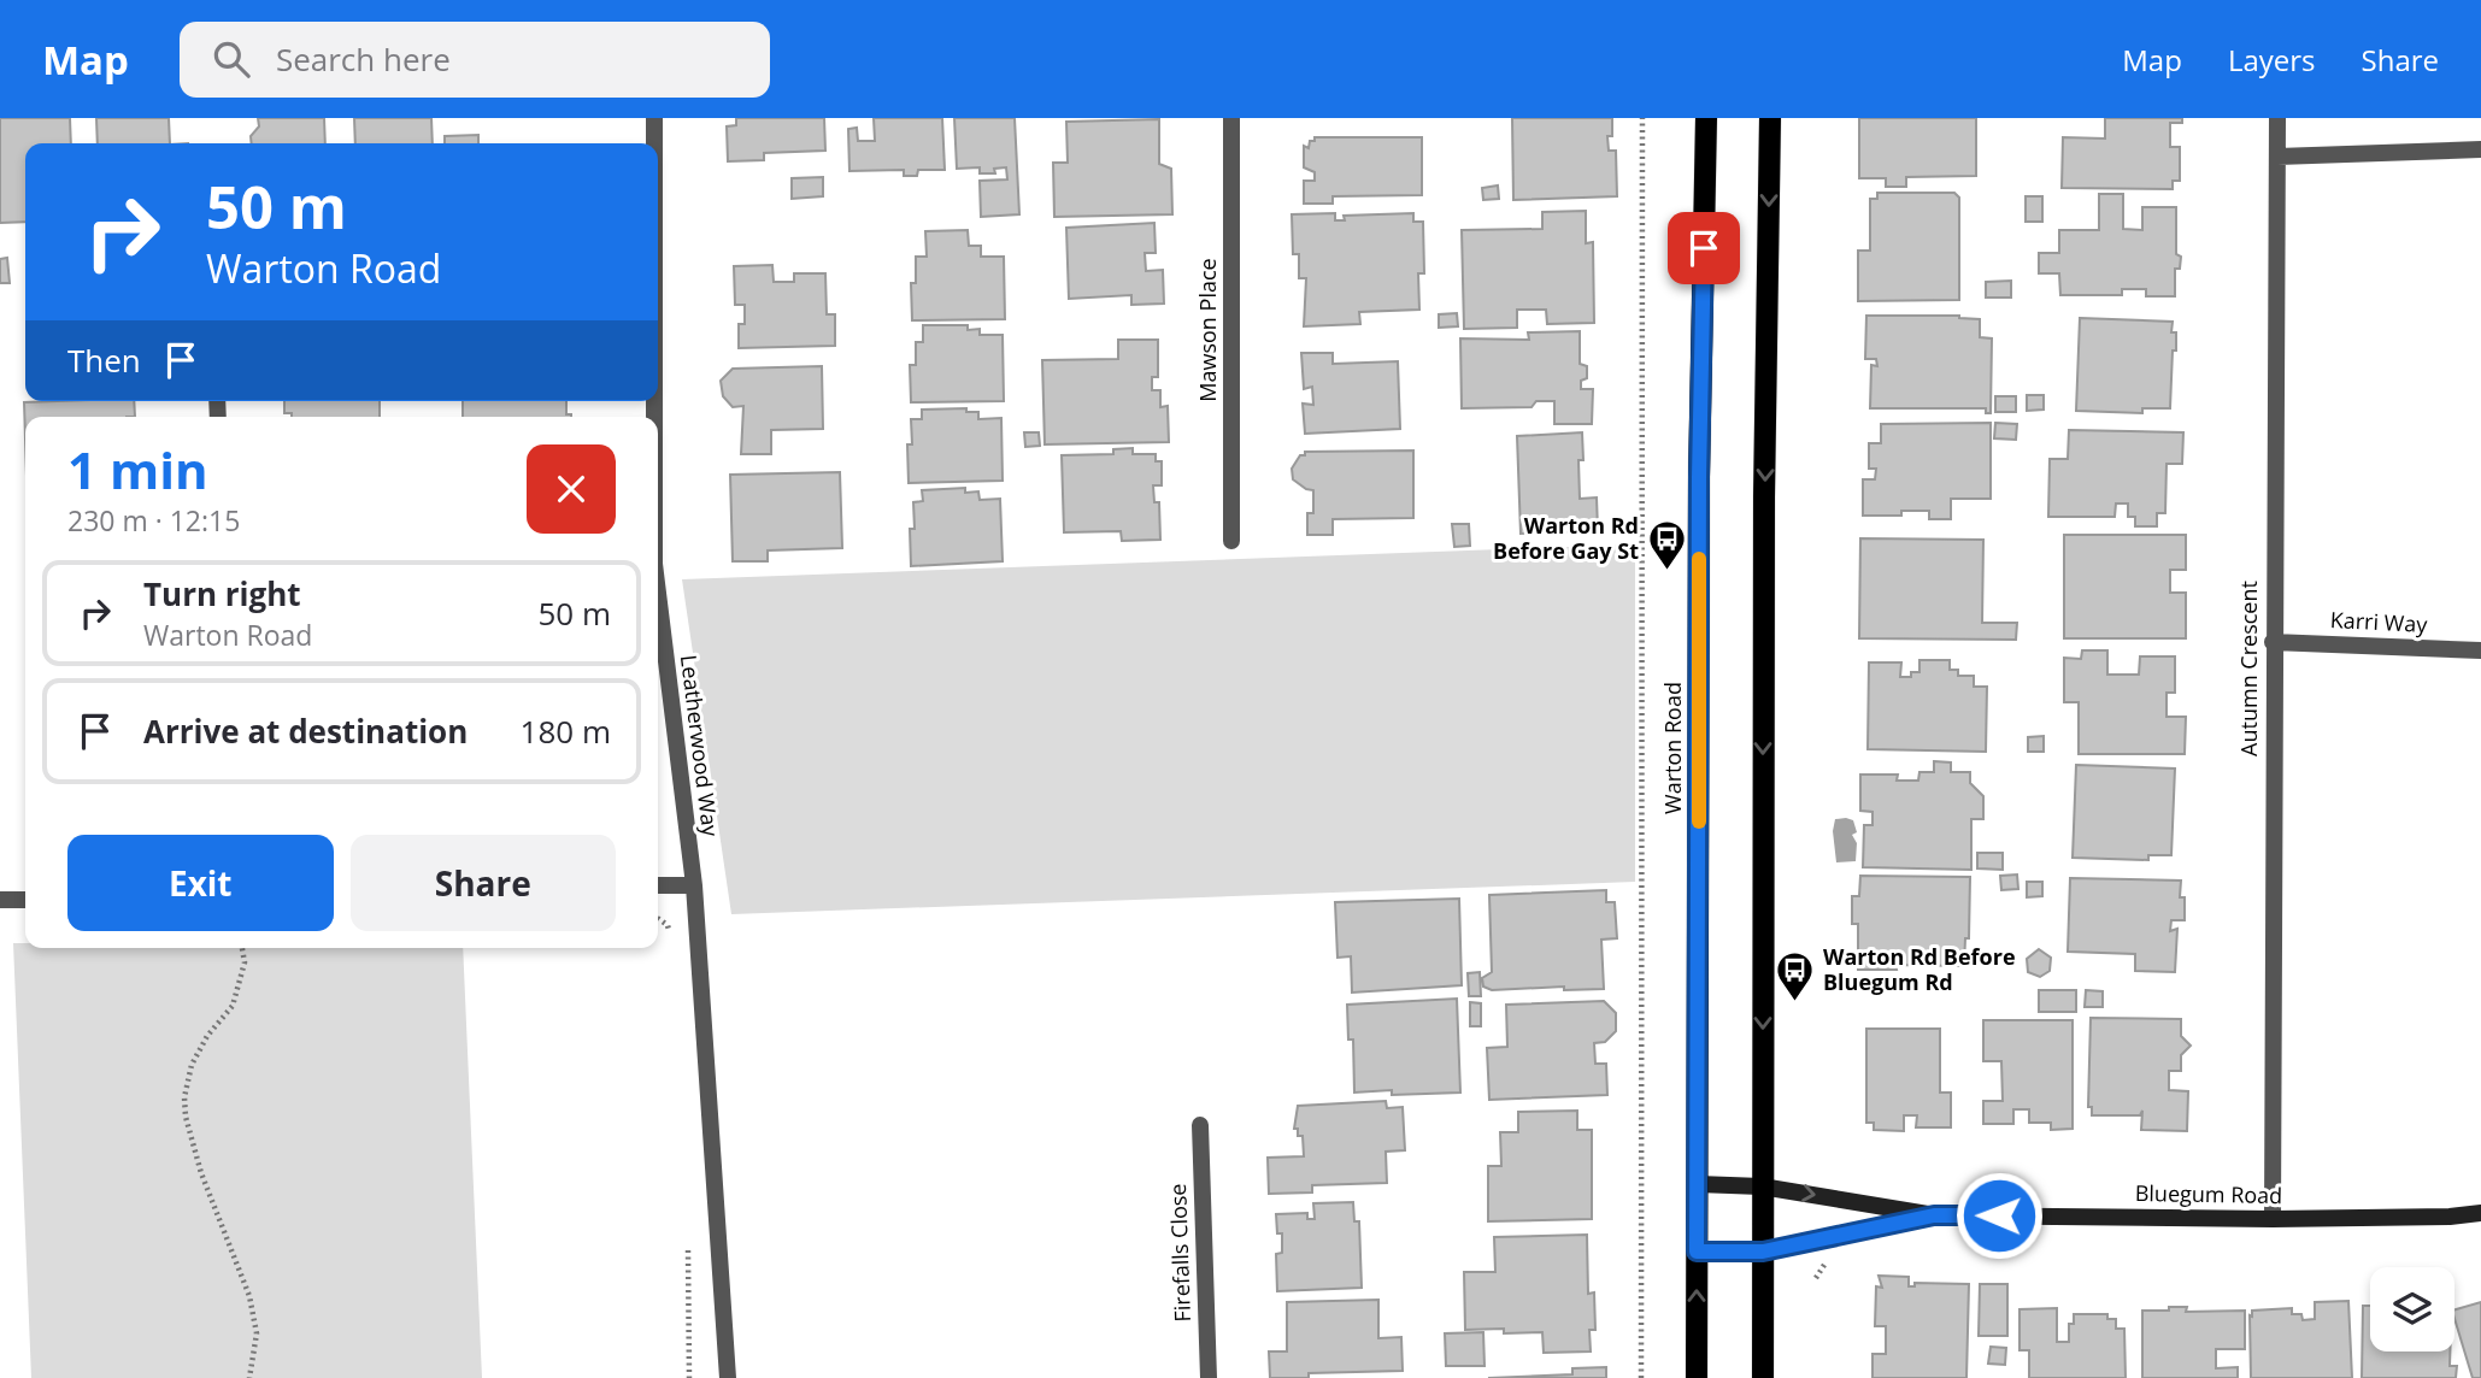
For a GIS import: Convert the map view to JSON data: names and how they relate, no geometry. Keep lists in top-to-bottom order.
{
  "streets": {
    "main road": ["Warton Road"],
    "street": [
      "Mawson Place",
      "Karri Way",
      "Autumn Crescent",
      "Leatherwood Way",
      "Bluegum Road",
      "Firefalls Close"
    ]
  },
  "crossings": [
    ["Karri Way", "Autumn Crescent"],
    ["Autumn Crescent", "Bluegum Road"],
    ["Warton Road", "Bluegum Road"]
  ],
  "places": {
    "bus stop": ["Warton Rd Before Gay St", "Warton Rd Before Bluegum Rd"]
  },
  "page": {
    "header": "Map",
    "search": "Search here",
    "nav": ["Map", "Layers", "Share"],
    "turn": ["50 m", "Warton Road"],
    "then": "Then",
    "heading": ["1 min", "230 m · 12:15"],
    "list": [
      {
        "name": "Turn right",
        "note": "Warton Road",
        "value": "50 m"
      },
      {
        "name": "Arrive at destination",
        "value": "180 m"
      }
    ],
    "buttons": ["Exit", "Share"]
  }
}
